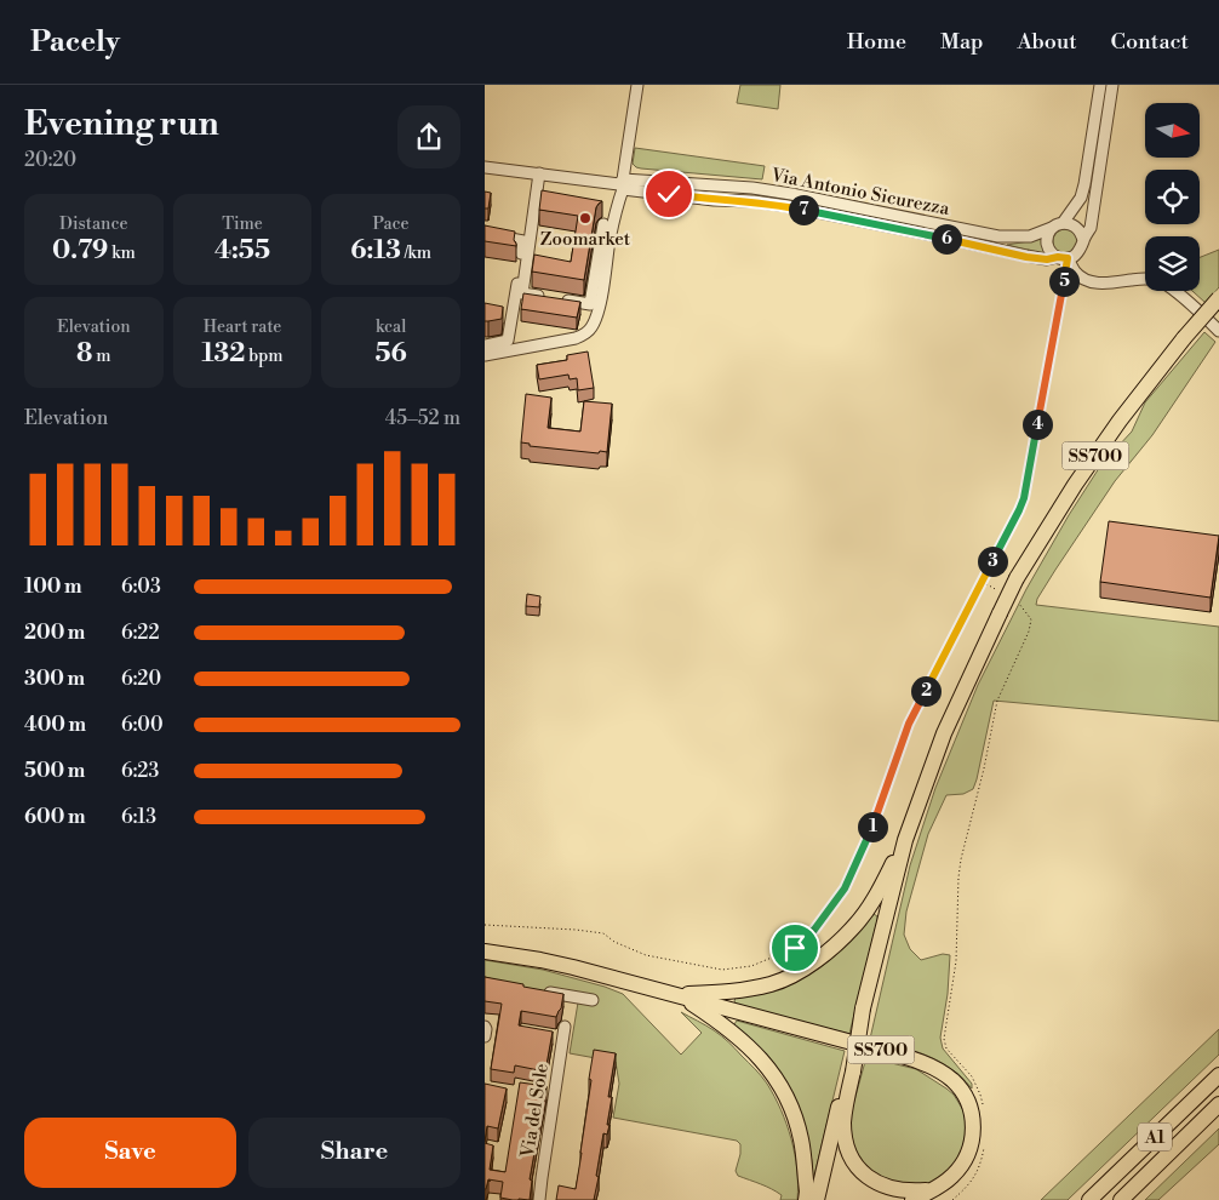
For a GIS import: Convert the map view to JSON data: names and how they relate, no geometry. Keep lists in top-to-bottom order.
{
  "streets": {
    "highway": ["SS700", "A1"],
    "street": ["Via Antonio Sicurezza", "Via del Sole"]
  },
  "places": ["Zoomarket"],
  "north": "right",
  "page": {
    "header": "Pacely",
    "nav": [
      "Home",
      "Map",
      "About",
      "Contact"
    ],
    "heading": ["Evening run", "20:20"],
    "stats": [
      ["Distance", "0.79 km"],
      ["Time", "4:55"],
      ["Pace", "6:13 /km"],
      ["Elevation", "8 m"],
      ["Heart rate", "132 bpm"],
      ["kcal", "56"]
    ],
    "pins": [
      "7",
      "6",
      "5",
      "4",
      "3",
      "2",
      "1"
    ],
    "chart": ["Elevation", "45–52 m"],
    "list": [
      {
        "name": "100 m",
        "note": "6:03"
      },
      {
        "name": "200 m",
        "note": "6:22"
      },
      {
        "name": "300 m",
        "note": "6:20"
      },
      {
        "name": "400 m",
        "note": "6:00"
      },
      {
        "name": "500 m",
        "note": "6:23"
      },
      {
        "name": "600 m",
        "note": "6:13"
      }
    ],
    "buttons": ["Save", "Share"]
  }
}
